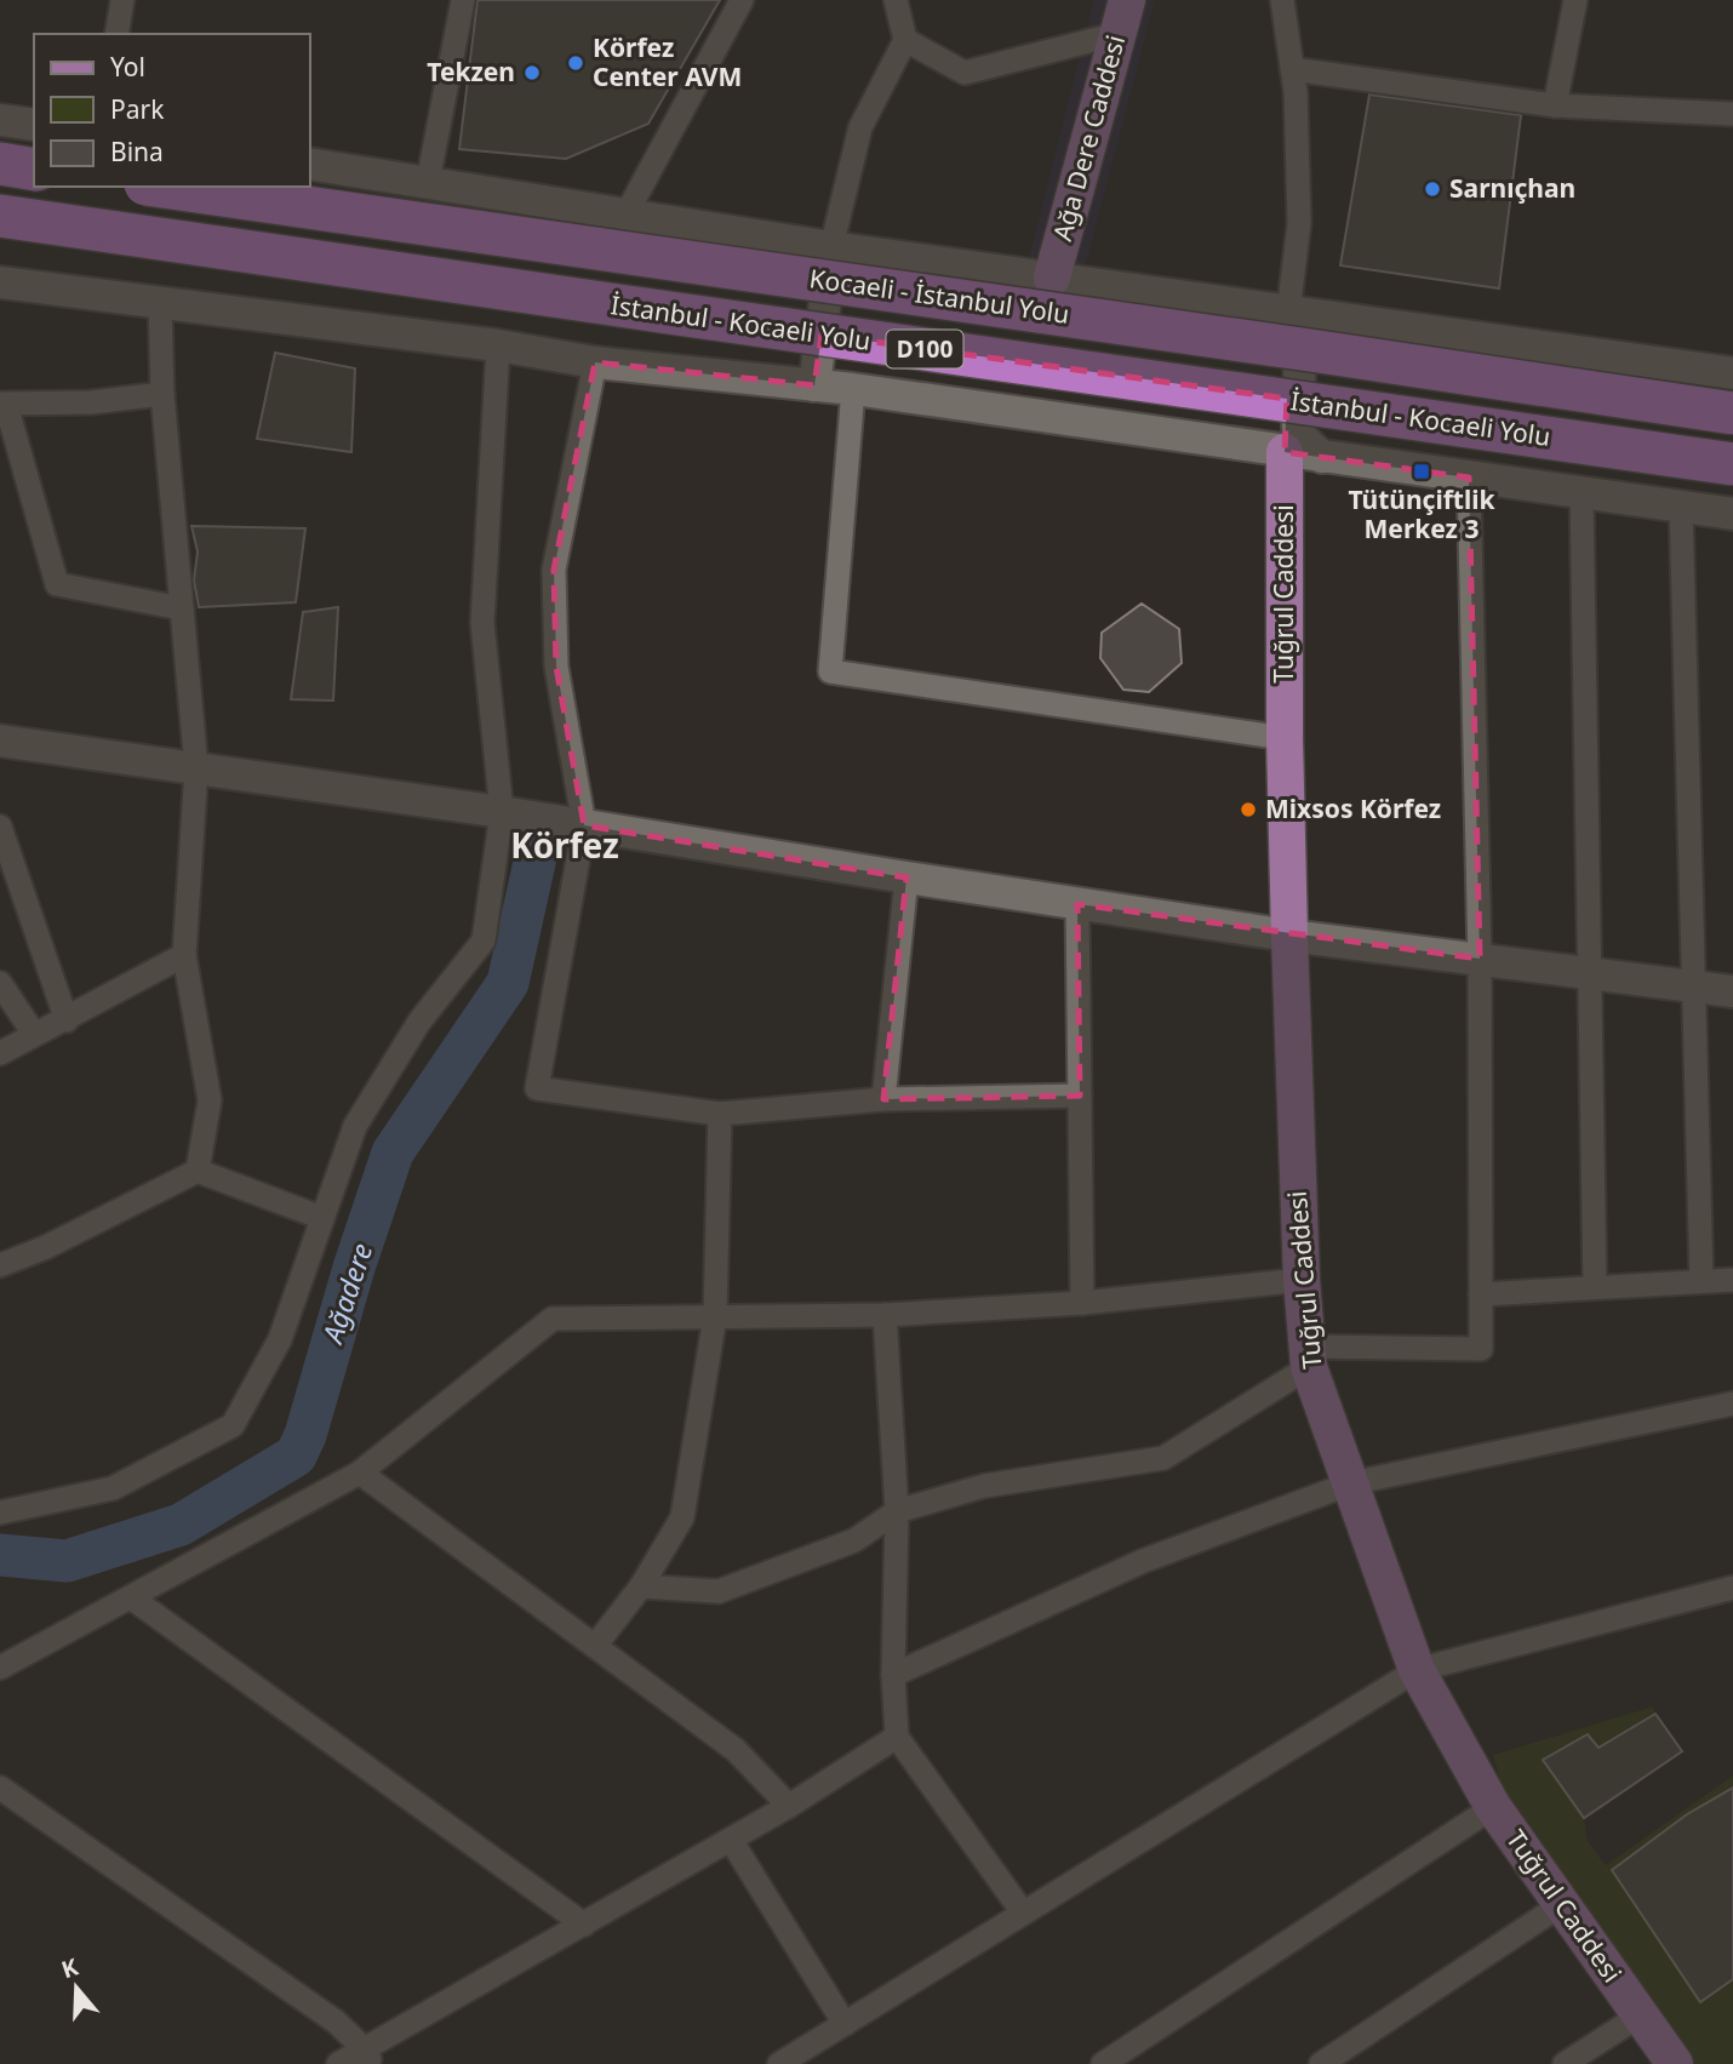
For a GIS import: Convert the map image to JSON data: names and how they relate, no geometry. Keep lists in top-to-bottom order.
{
  "streets": {
    "highway": ["Kocaeli - İstanbul Yolu", "İstanbul - Kocaeli Yolu", "D100"],
    "main road": ["Ağa Dere Caddesi", "Tuğrul Caddesi"]
  },
  "districts": ["Körfez"],
  "water": ["Ağadere"],
  "places": {
    "other": [
      "Körfez Center AVM",
      "Tekzen",
      "Sarnıçhan",
      "Mixsos Körfez"
    ],
    "transit": ["Tütünçiftlik Merkez 3"]
  },
  "legend": ["Yol", "Park", "Bina"],
  "north": "top"
}
